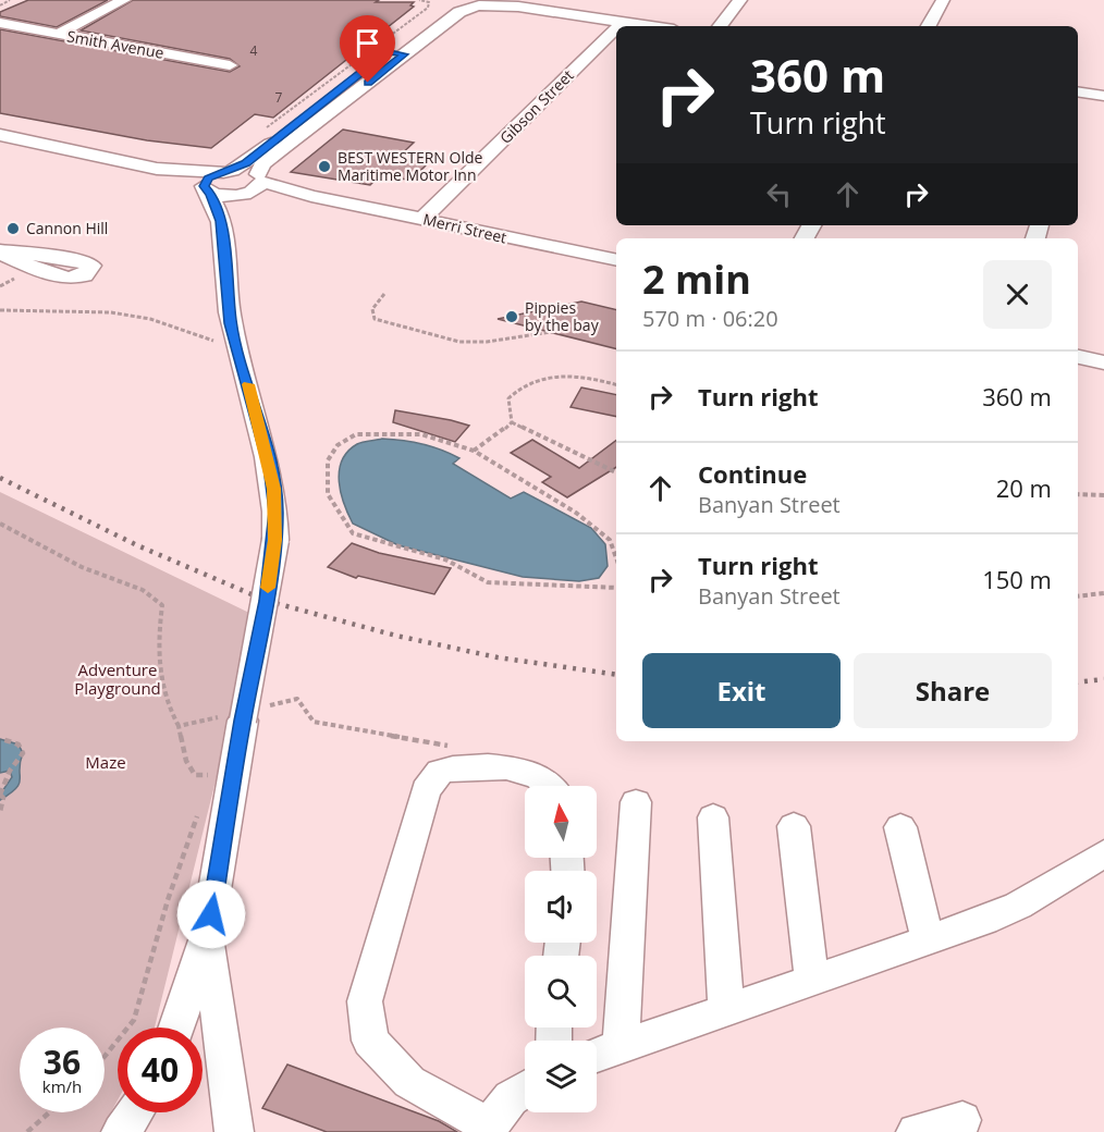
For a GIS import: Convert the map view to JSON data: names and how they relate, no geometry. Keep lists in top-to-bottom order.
{
  "streets": {
    "street": ["Smith Avenue", "Gibson Street", "Merri Street"]
  },
  "crossings": [
    ["Gibson Street", "Merri Street"]
  ],
  "parks": ["Adventure Playground", "Maze"],
  "places": ["BEST WESTERN Olde Maritime Motor Inn", "Cannon Hill", "Pippies by the bay"],
  "house_numbers": ["4", "7"],
  "north": "top",
  "page": {
    "turn": ["360 m", "Turn right"],
    "heading": ["2 min", "570 m · 06:20"],
    "list": [
      {
        "name": "Turn right",
        "value": "360 m"
      },
      {
        "name": "Continue",
        "note": "Banyan Street",
        "value": "20 m"
      },
      {
        "name": "Turn right",
        "note": "Banyan Street",
        "value": "150 m"
      }
    ],
    "buttons": ["Exit", "Share"],
    "speed": "36 km/h",
    "limit": "40"
  }
}
